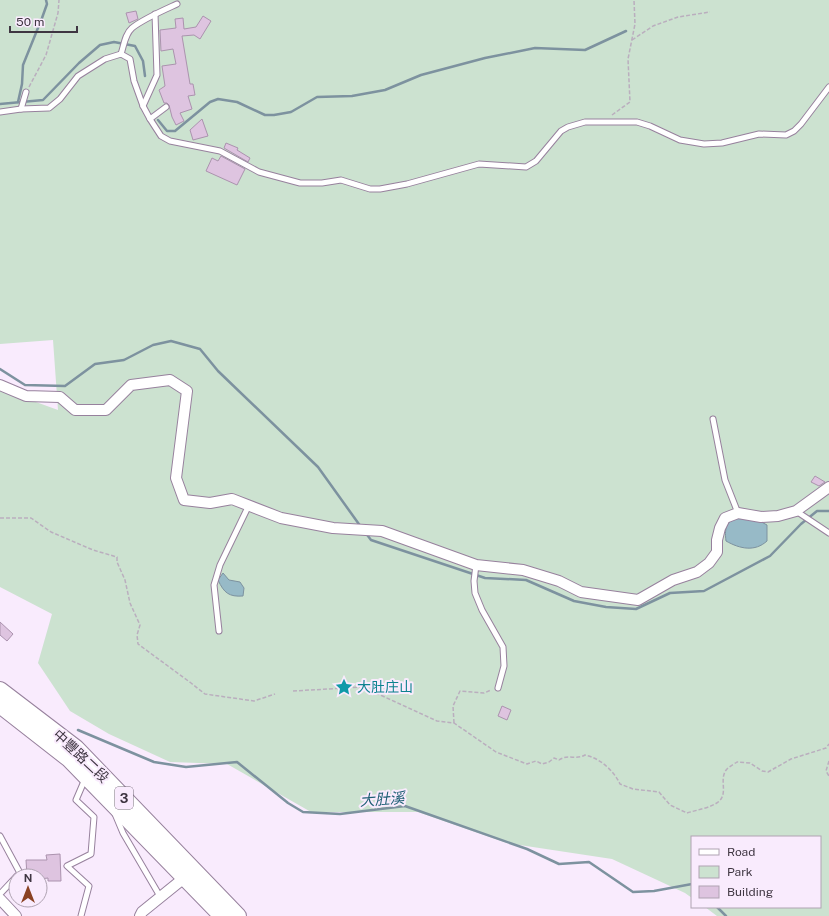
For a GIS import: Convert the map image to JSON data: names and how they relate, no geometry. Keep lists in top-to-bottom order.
{
  "streets": {
    "main road": ["中豐路二段", "3"]
  },
  "water": ["大肚溪"],
  "places": {
    "place": ["大肚庄山"]
  },
  "legend": ["Road", "Park", "Building"],
  "scale_bar": "50 m",
  "north": "top"
}
